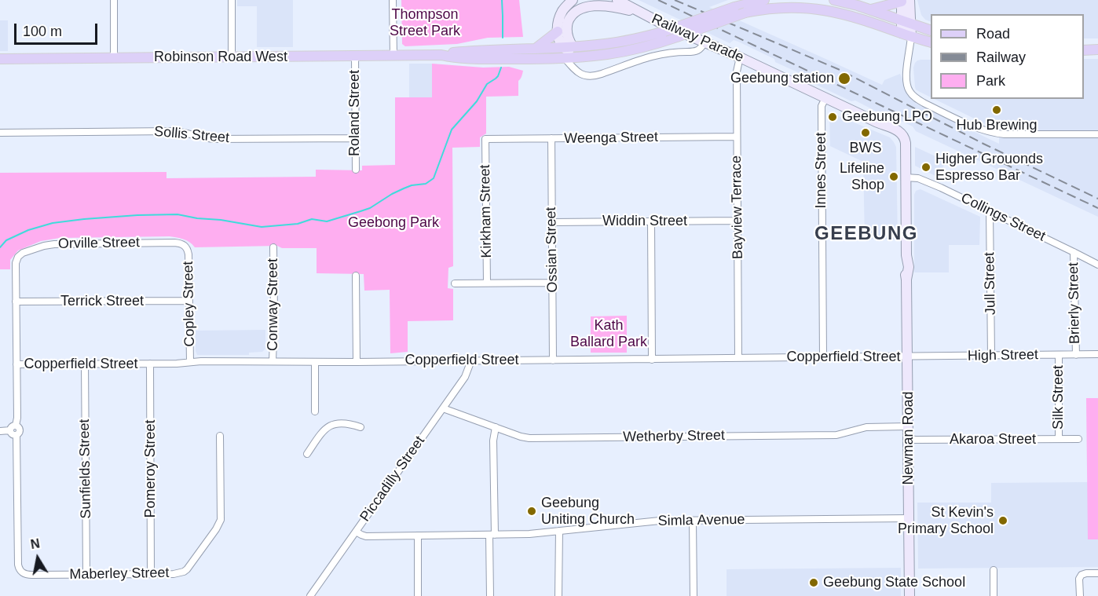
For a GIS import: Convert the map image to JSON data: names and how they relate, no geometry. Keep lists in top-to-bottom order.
{
  "streets": {
    "main road": ["Railway Parade", "Robinson Road West", "Newman Road"],
    "street": [
      "Roland Street",
      "Sollis Street",
      "Weenga Street",
      "Innes Street",
      "Bayview Terrace",
      "Kirkham Street",
      "Collings Street",
      "Widdin Street",
      "Orville Street",
      "Ossian Street",
      "Jull Street",
      "Terrick Street",
      "Brierly Street",
      "Copley Street",
      "Conway Street",
      "High Street",
      "Copperfield Street",
      "Silk Street",
      "Wetherby Street",
      "Akaroa Street",
      "Sunfields Street",
      "Pomeroy Street",
      "Piccadilly Street",
      "Simla Avenue",
      "Maberley Street"
    ]
  },
  "crossings": [
    ["Railway Parade", "Innes Street"],
    ["Railway Parade", "Bayview Terrace"],
    ["Railway Parade", "Newman Road"],
    ["Robinson Road West", "Roland Street"],
    ["Roland Street", "Sollis Street"],
    ["Weenga Street", "Bayview Terrace"],
    ["Weenga Street", "Kirkham Street"],
    ["Weenga Street", "Ossian Street"],
    ["Innes Street", "Copperfield Street"],
    ["Bayview Terrace", "Widdin Street"],
    ["Bayview Terrace", "Copperfield Street"],
    ["Collings Street", "Jull Street"],
    ["Collings Street", "Brierly Street"],
    ["Collings Street", "Newman Road"],
    ["Widdin Street", "Ossian Street"],
    ["Orville Street", "Terrick Street"],
    ["Orville Street", "Copley Street"],
    ["Ossian Street", "Copperfield Street"],
    ["Jull Street", "High Street"],
    ["Terrick Street", "Copley Street"],
    ["Brierly Street", "High Street"],
    ["Copley Street", "Copperfield Street"],
    ["Conway Street", "Copperfield Street"],
    ["High Street", "Copperfield Street"],
    ["High Street", "Silk Street"],
    ["High Street", "Newman Road"],
    ["Copperfield Street", "Newman Road"],
    ["Copperfield Street", "Sunfields Street"],
    ["Copperfield Street", "Pomeroy Street"],
    ["Copperfield Street", "Piccadilly Street"],
    ["Silk Street", "Akaroa Street"],
    ["Wetherby Street", "Newman Road"],
    ["Wetherby Street", "Piccadilly Street"],
    ["Newman Road", "Akaroa Street"],
    ["Newman Road", "Simla Avenue"],
    ["Sunfields Street", "Maberley Street"],
    ["Pomeroy Street", "Maberley Street"],
    ["Piccadilly Street", "Simla Avenue"]
  ],
  "districts": ["GEEBUNG"],
  "parks": ["Thompson Street Park", "Geebong Park", "Kath Ballard Park"],
  "places": [
    "Geebung station",
    "Hub Brewing",
    "Geebung LPO",
    "BWS",
    "Higher Grouonds Espresso Bar",
    "Lifeline Shop",
    "Geebung Uniting Church",
    "St Kevin's Primary School",
    "Geebung State School"
  ],
  "legend": ["Road", "Railway", "Park"],
  "scale_bar": "100 m",
  "north": "top"
}
